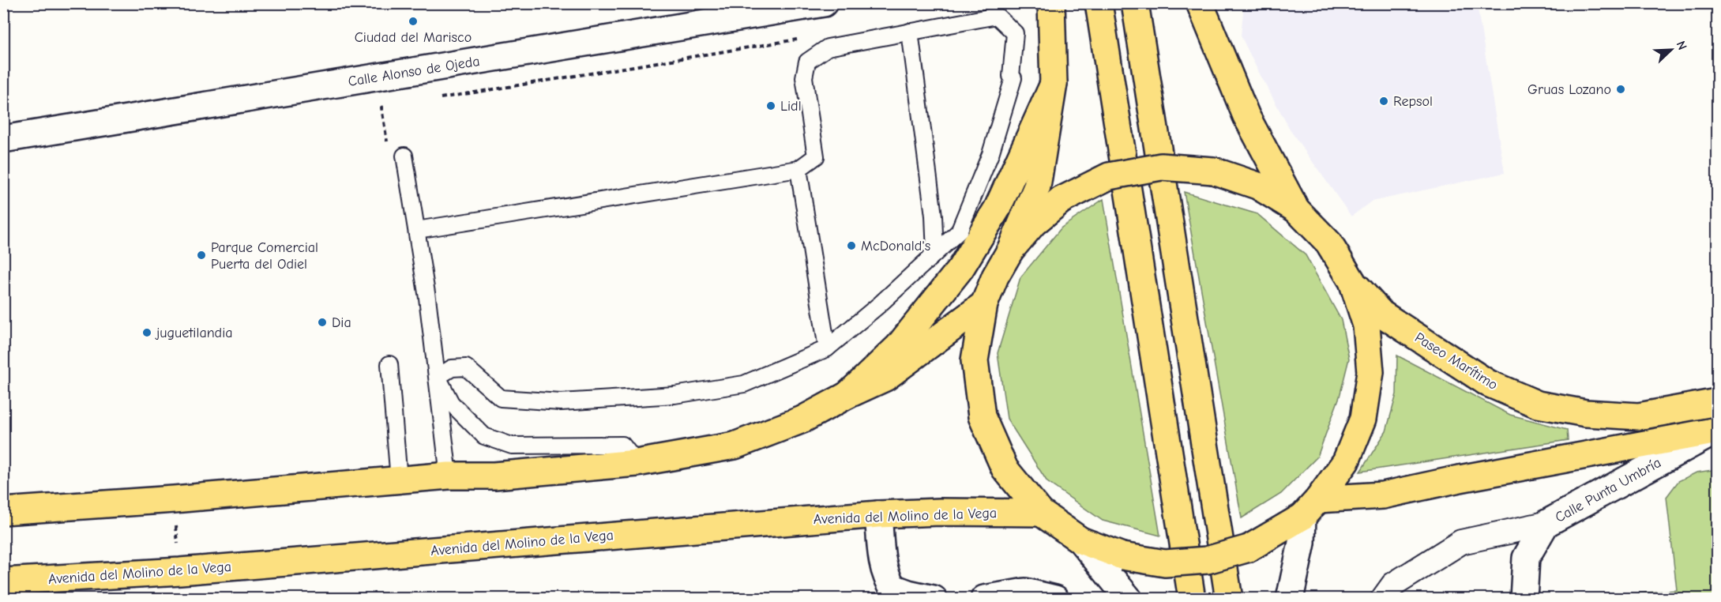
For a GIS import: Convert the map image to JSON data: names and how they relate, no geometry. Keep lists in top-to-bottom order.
{
  "streets": {
    "main road": ["Paseo Marítimo", "Avenida del Molino de la Vega"],
    "street": ["Calle Alonso de Ojeda", "Calle Punta Umbría"]
  },
  "places": [
    "Ciudad del Marisco",
    "Gruas Lozano",
    "Repsol",
    "Lidl",
    "McDonald's",
    "Parque Comercial Puerta del Odiel",
    "Dia",
    "juguetilandia"
  ],
  "north": "top right"
}
